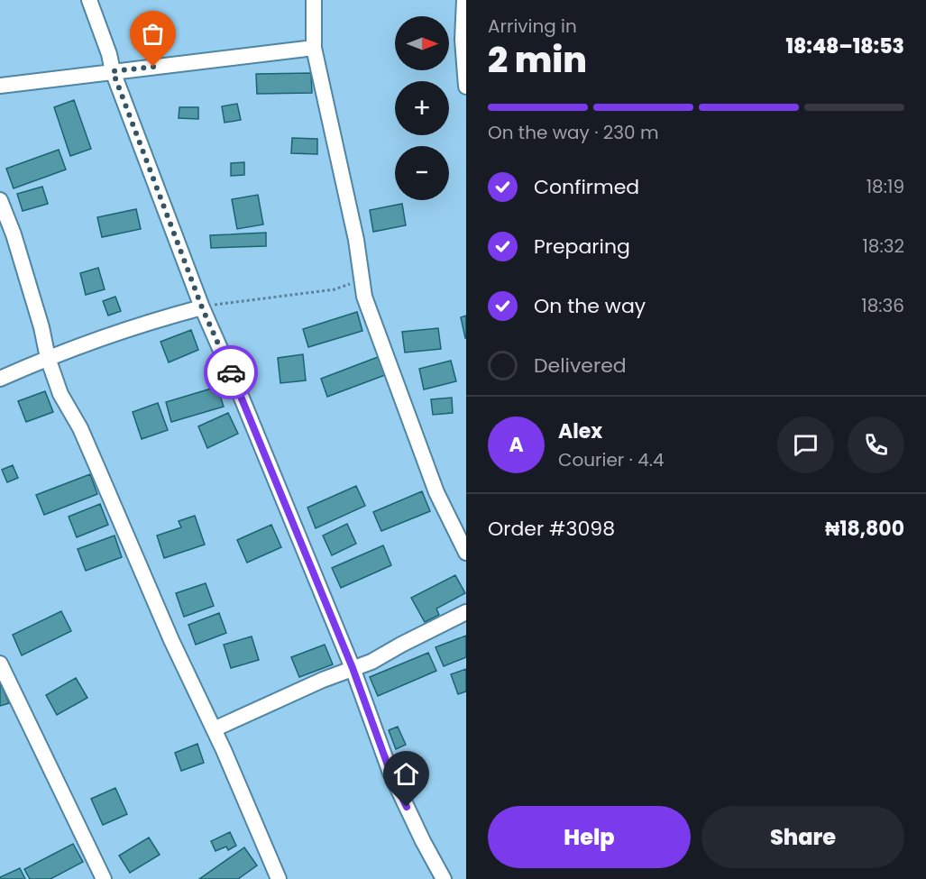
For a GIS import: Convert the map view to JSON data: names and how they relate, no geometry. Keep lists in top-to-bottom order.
{
  "north": "right",
  "page": {
    "heading": ["2 min", "Arriving in", "18:48–18:53"],
    "panel": [
      "Alex",
      "Courier · 4.4",
      "Order #3098",
      "₦18,800"
    ],
    "map_buttons": ["+", "−"],
    "bar": "On the way · 230 m",
    "list": [
      ["Confirmed", "18:19"],
      ["Preparing", "18:32"],
      ["On the way", "18:36"],
      "Delivered"
    ],
    "round": "A",
    "buttons": ["Help", "Share"]
  }
}
